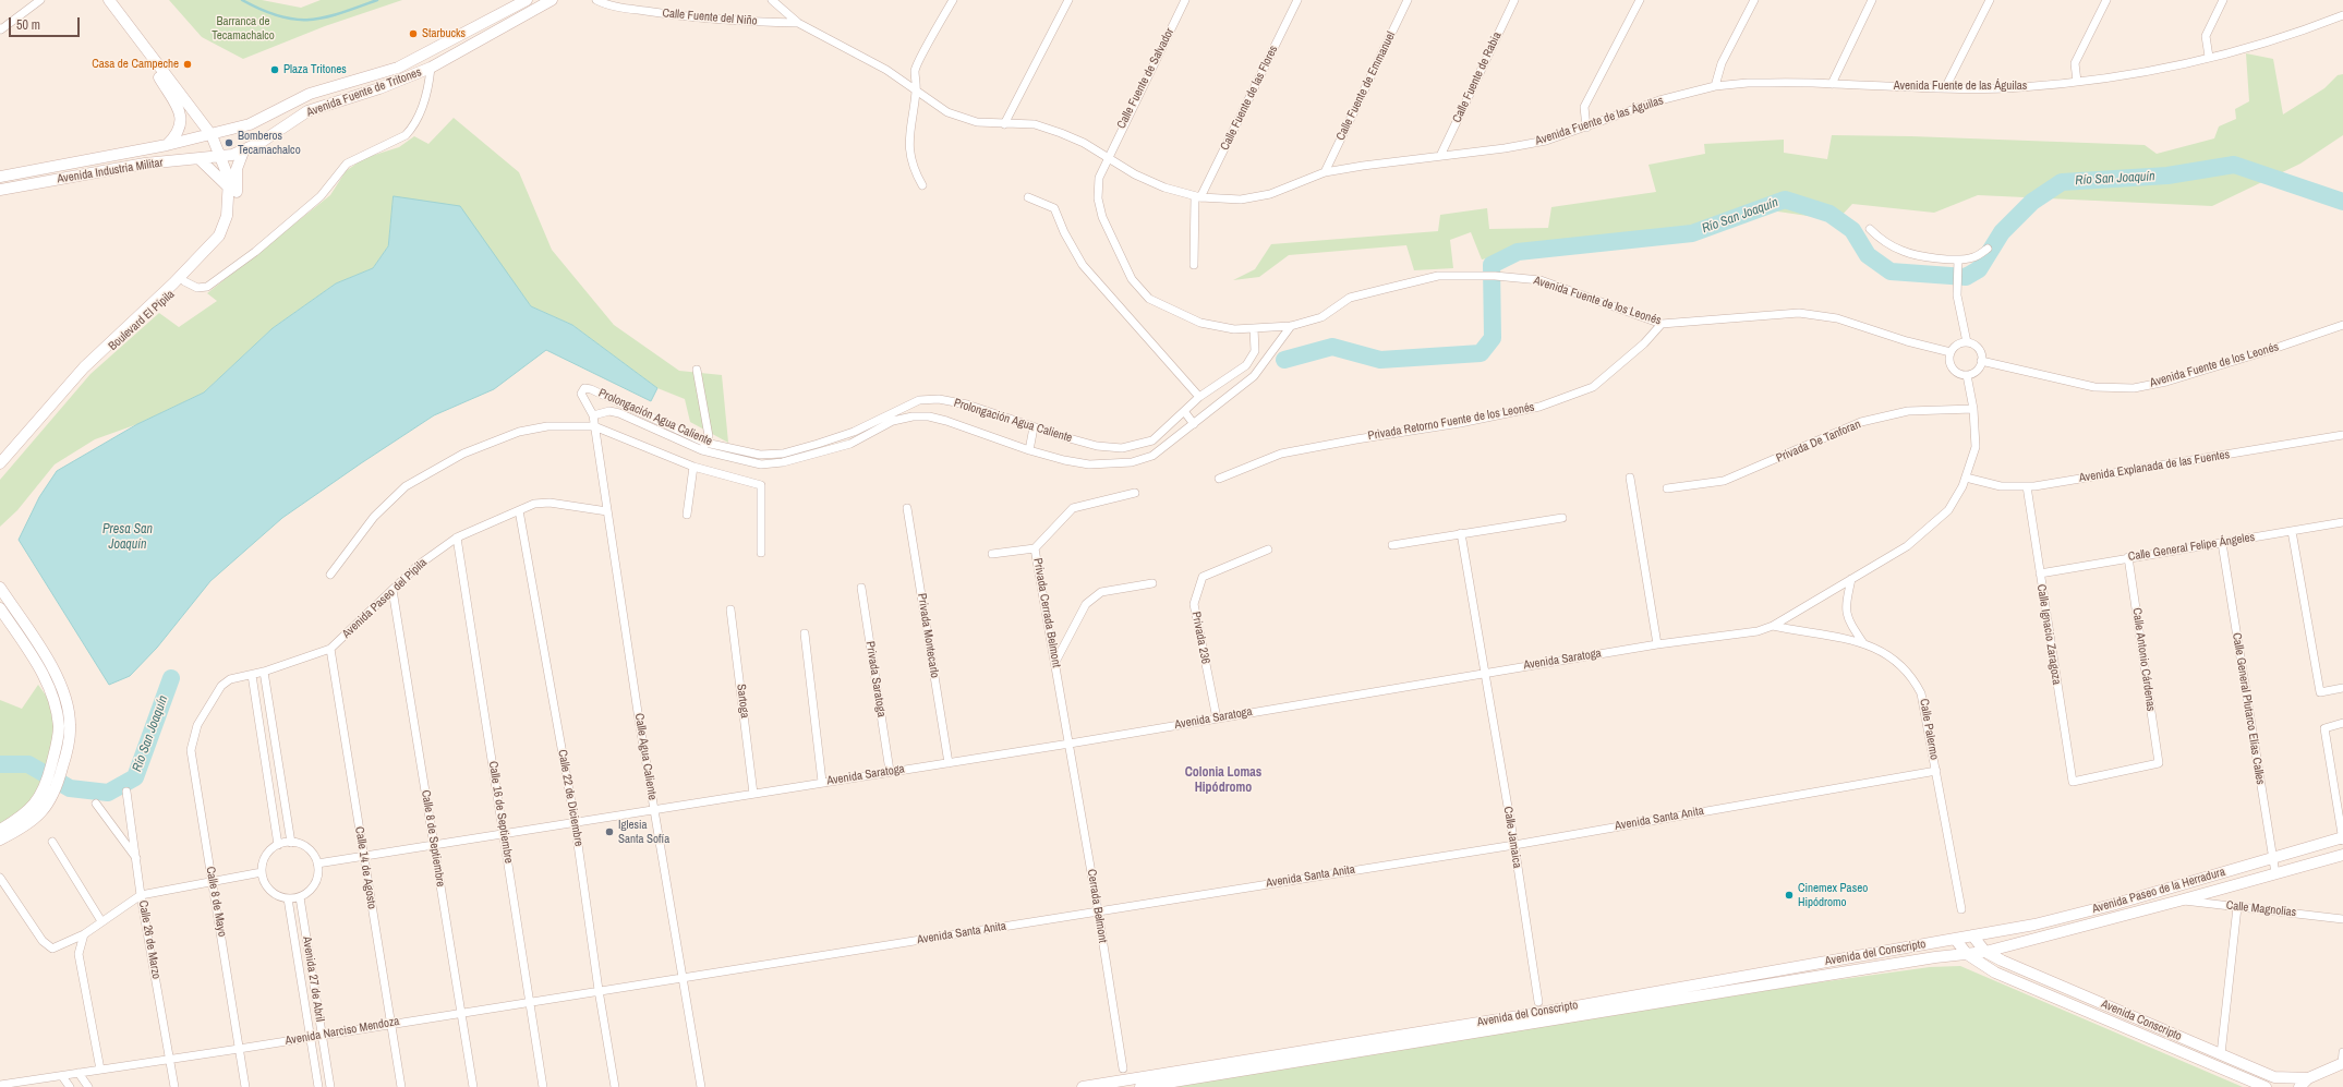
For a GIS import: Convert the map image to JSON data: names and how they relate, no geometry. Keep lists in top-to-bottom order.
{
  "streets": {
    "main road": [
      "Avenida Fuente de Tritones",
      "Avenida Industria Militar",
      "Boulevard El Pípila",
      "Avenida Paseo de la Herradura",
      "Avenida del Conscripto",
      "Avenida Conscripto"
    ],
    "street": [
      "Calle Fuente del Niño",
      "Calle Fuente de Rabia",
      "Calle Fuente de Salvador",
      "Calle Fuente de Emmanuel",
      "Avenida Fuente de las Águilas",
      "Calle Fuente de las Flores",
      "Avenida Fuente de los Leonés",
      "Prolongación Agua Caliente",
      "Privada Retorno Fuente de los Leonés",
      "Privada De Tanforan",
      "Avenida Explanada de las Fuentes",
      "Calle General Felipe Ángeles",
      "Avenida Paseo del Pípila",
      "Privada Cerrada Belmont",
      "Calle Ignacio Zaragoza",
      "Privada Montecarlo",
      "Privada 236",
      "Avenida Saratoga",
      "Calle Antonio Cárdenas",
      "Privada Saratoga",
      "Sartoga",
      "Calle General Plutarco Elías Calles",
      "Calle Palermo",
      "Calle Agua Caliente",
      "Calle 22 de Diciembre",
      "Calle 16 de Septiembre",
      "Avenida Santa Anita",
      "Calle Jamaica",
      "Calle 8 de Septiembre",
      "Calle 14 de Agosto",
      "Calle 8 de Mayo",
      "Cerrada Belmont",
      "Calle Magnolias",
      "Calle 26 de Marzo",
      "Avenida 27 de Abril",
      "Avenida Narciso Mendoza"
    ]
  },
  "crossings": [
    ["Calle Fuente del Niño", "Avenida Fuente de las Águilas"],
    ["Calle Fuente de Rabia", "Avenida Fuente de las Águilas"],
    ["Calle Fuente de Salvador", "Avenida Fuente de las Águilas"],
    ["Calle Fuente de Salvador", "Avenida Fuente de los Leonés"],
    ["Calle Fuente de Emmanuel", "Avenida Fuente de las Águilas"],
    ["Avenida Fuente de las Águilas", "Calle Fuente de las Flores"],
    ["Avenida Fuente de las Águilas", "Avenida Fuente de los Leonés"],
    ["Avenida Fuente de Tritones", "Avenida Industria Militar"],
    ["Avenida Fuente de Tritones", "Boulevard El Pípila"],
    ["Avenida Industria Militar", "Boulevard El Pípila"],
    ["Avenida Fuente de los Leonés", "Prolongación Agua Caliente"],
    ["Avenida Fuente de los Leonés", "Privada Retorno Fuente de los Leonés"],
    ["Prolongación Agua Caliente", "Calle Agua Caliente"],
    ["Avenida Explanada de las Fuentes", "Calle Ignacio Zaragoza"],
    ["Calle General Felipe Ángeles", "Calle Ignacio Zaragoza"],
    ["Calle General Felipe Ángeles", "Calle Antonio Cárdenas"],
    ["Calle General Felipe Ángeles", "Calle General Plutarco Elías Calles"],
    ["Avenida Paseo del Pípila", "Calle Agua Caliente"],
    ["Avenida Paseo del Pípila", "Calle 22 de Diciembre"],
    ["Avenida Paseo del Pípila", "Calle 16 de Septiembre"],
    ["Avenida Paseo del Pípila", "Calle 8 de Septiembre"],
    ["Avenida Paseo del Pípila", "Calle 14 de Agosto"],
    ["Avenida Paseo del Pípila", "Calle 8 de Mayo"],
    ["Privada Cerrada Belmont", "Avenida Saratoga"],
    ["Privada Cerrada Belmont", "Cerrada Belmont"],
    ["Calle Ignacio Zaragoza", "Calle Antonio Cárdenas"],
    ["Privada Montecarlo", "Avenida Saratoga"],
    ["Privada 236", "Avenida Saratoga"],
    ["Avenida Saratoga", "Privada Saratoga"],
    ["Avenida Saratoga", "Sartoga"],
    ["Avenida Saratoga", "Calle Palermo"],
    ["Avenida Saratoga", "Calle Agua Caliente"],
    ["Avenida Saratoga", "Calle 22 de Diciembre"],
    ["Avenida Saratoga", "Calle 16 de Septiembre"],
    ["Avenida Saratoga", "Calle Jamaica"],
    ["Avenida Saratoga", "Calle 8 de Septiembre"],
    ["Avenida Saratoga", "Calle 14 de Agosto"],
    ["Avenida Saratoga", "Cerrada Belmont"],
    ["Avenida Saratoga", "Avenida 27 de Abril"],
    ["Calle General Plutarco Elías Calles", "Avenida Paseo de la Herradura"],
    ["Calle Palermo", "Avenida Santa Anita"],
    ["Calle Agua Caliente", "Avenida Santa Anita"],
    ["Calle Agua Caliente", "Avenida Narciso Mendoza"],
    ["Calle 22 de Diciembre", "Avenida Narciso Mendoza"],
    ["Calle 16 de Septiembre", "Avenida Narciso Mendoza"],
    ["Avenida Santa Anita", "Calle Jamaica"],
    ["Avenida Santa Anita", "Cerrada Belmont"],
    ["Avenida Santa Anita", "Avenida Narciso Mendoza"],
    ["Calle 8 de Septiembre", "Avenida Narciso Mendoza"],
    ["Calle 14 de Agosto", "Avenida Narciso Mendoza"],
    ["Avenida Paseo de la Herradura", "Calle Magnolias"],
    ["Avenida Paseo de la Herradura", "Avenida del Conscripto"],
    ["Avenida Paseo de la Herradura", "Avenida Conscripto"],
    ["Calle 8 de Mayo", "Avenida Narciso Mendoza"],
    ["Calle 26 de Marzo", "Avenida Narciso Mendoza"],
    ["Avenida del Conscripto", "Avenida Conscripto"],
    ["Avenida 27 de Abril", "Avenida Narciso Mendoza"]
  ],
  "districts": ["Colonia Lomas Hipódromo"],
  "water": ["Río San Joaquín", "Presa San Joaquín"],
  "parks": ["Barranca de Tecamachalco"],
  "places": [
    "Starbucks",
    "Casa de Campeche",
    "Plaza Tritones",
    "Bomberos Tecamachalco",
    "Iglesia Santa Sofía",
    "Cinemex Paseo Hipódromo"
  ],
  "scale_bar": "50 m"
}
